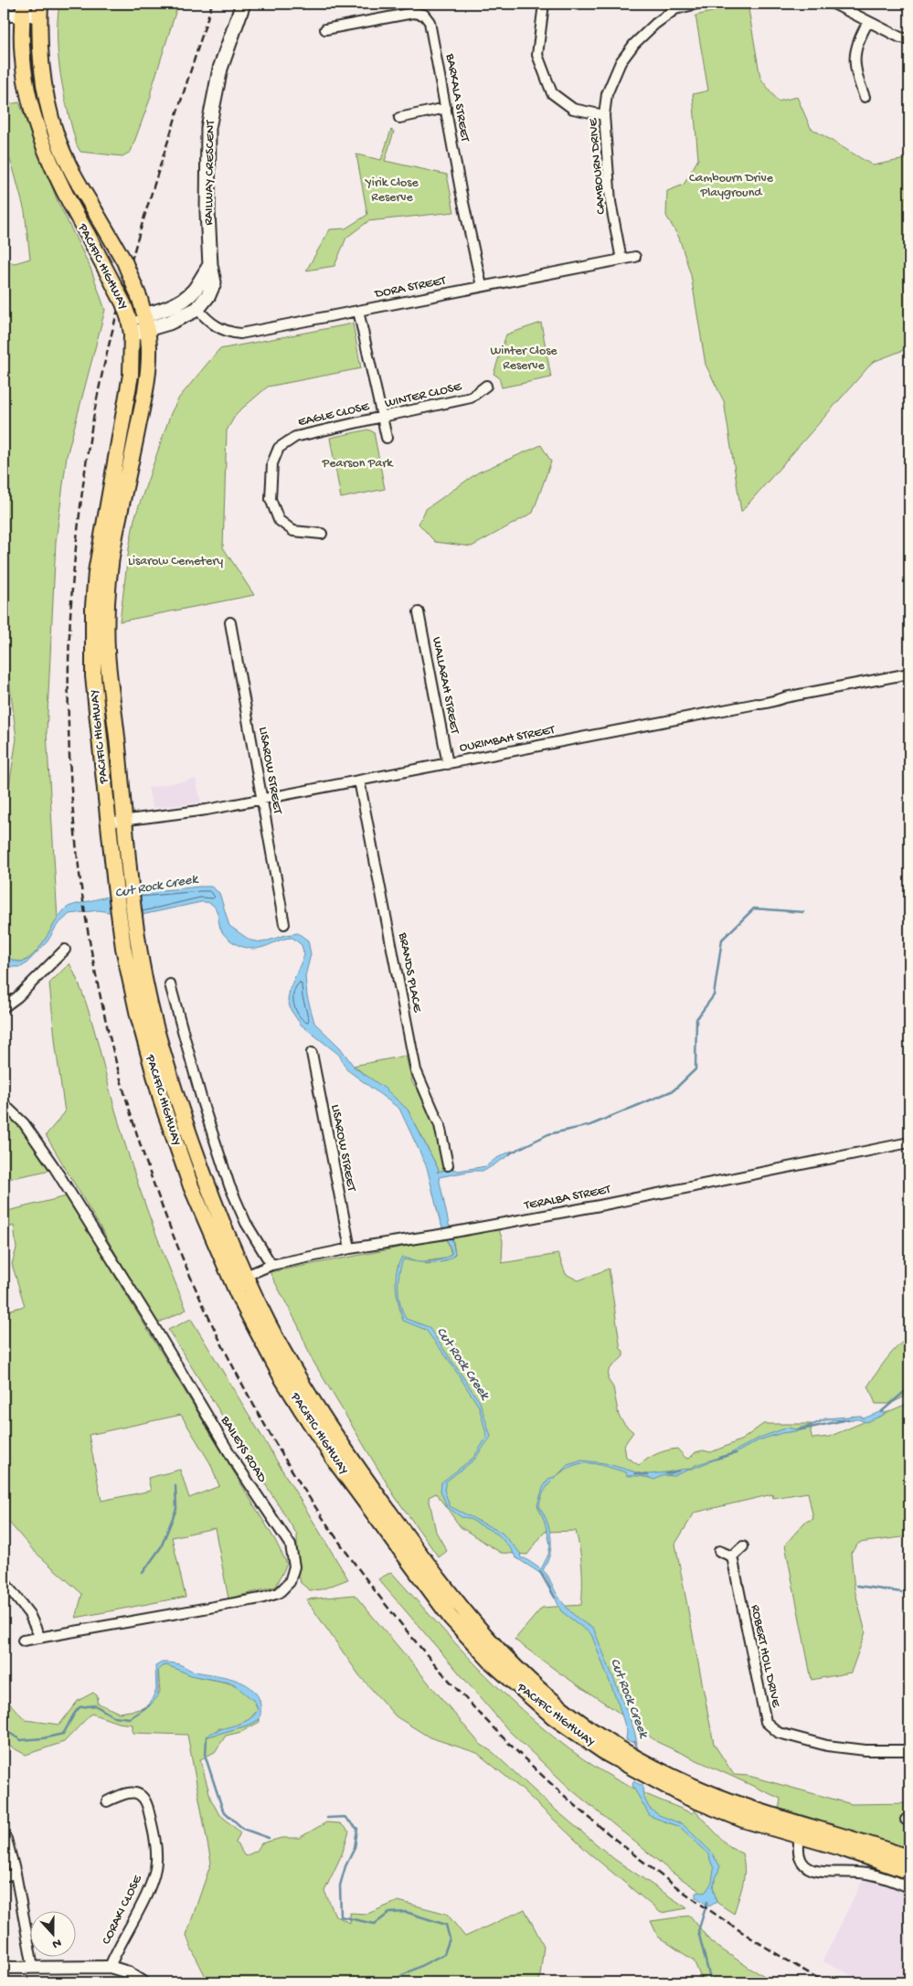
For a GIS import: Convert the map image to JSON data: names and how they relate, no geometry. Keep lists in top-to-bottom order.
{
  "streets": {
    "main road": ["RAILWAY CRESCENT", "PACIFIC HIGHWAY"],
    "street": [
      "BARKALA STREET",
      "CAMBOURN DRIVE",
      "DORA STREET",
      "WINTER CLOSE",
      "EAGLE CLOSE",
      "WALLARAH STREET",
      "OURIMBAH STREET",
      "LISAROW STREET",
      "BRANDS PLACE",
      "TERALBA STREET",
      "BAILEYS ROAD",
      "ROBERT HOLL DRIVE",
      "CORAKI CLOSE"
    ]
  },
  "crossings": [
    ["BARKALA STREET", "DORA STREET"],
    ["CAMBOURN DRIVE", "DORA STREET"],
    ["RAILWAY CRESCENT", "PACIFIC HIGHWAY"],
    ["RAILWAY CRESCENT", "DORA STREET"],
    ["PACIFIC HIGHWAY", "OURIMBAH STREET"],
    ["PACIFIC HIGHWAY", "TERALBA STREET"],
    ["WINTER CLOSE", "EAGLE CLOSE"],
    ["WALLARAH STREET", "OURIMBAH STREET"],
    ["OURIMBAH STREET", "LISAROW STREET"],
    ["OURIMBAH STREET", "BRANDS PLACE"],
    ["LISAROW STREET", "TERALBA STREET"]
  ],
  "water": ["Cut Rock Creek"],
  "parks": [
    "Cambourn Drive Playground",
    "Yirik Close Reserve",
    "Winter Close Reserve",
    "Pearson Park",
    "Lisarow Cemetery"
  ],
  "north": "bottom"
}
